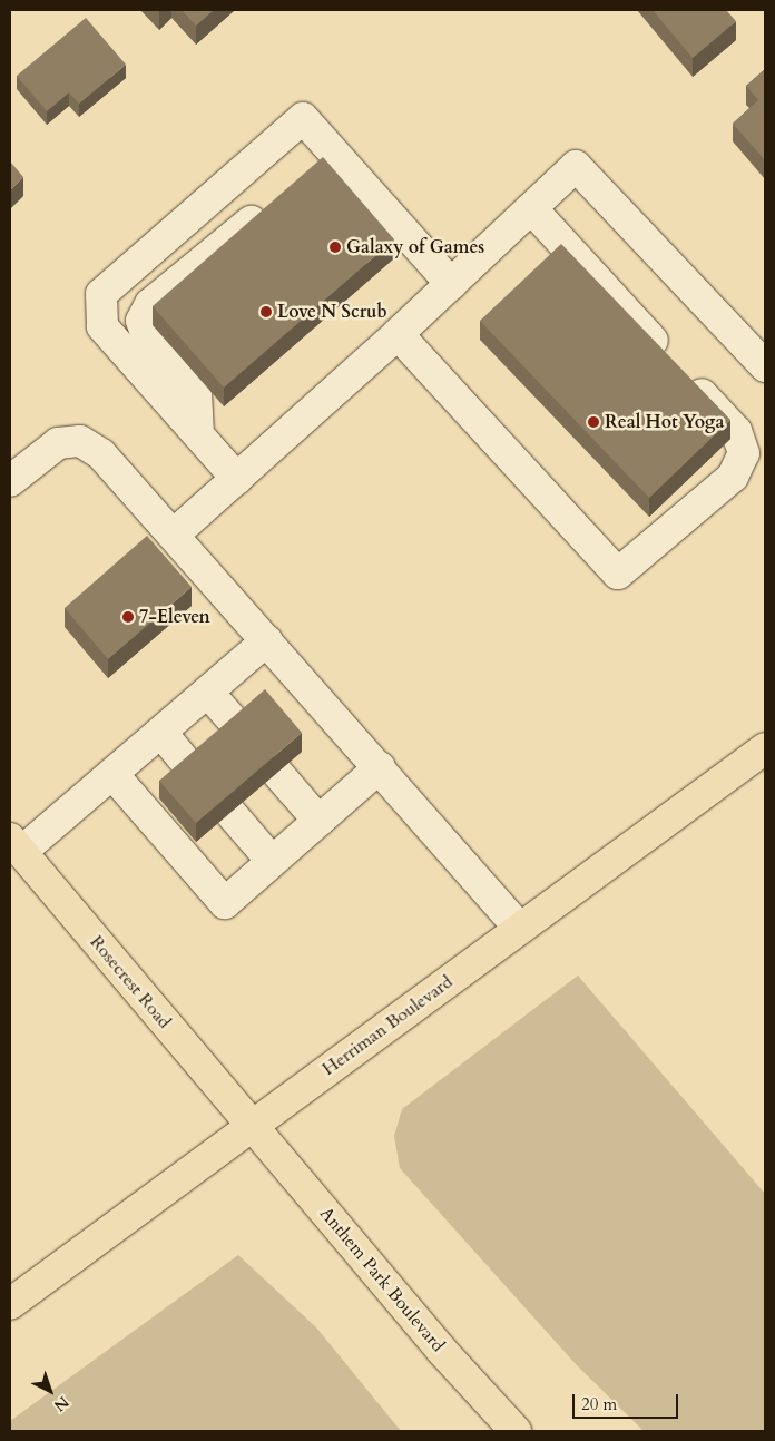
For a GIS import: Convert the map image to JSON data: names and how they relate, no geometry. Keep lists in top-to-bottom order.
{
  "streets": {
    "main road": ["Rosecrest Road", "Herriman Boulevard", "Anthem Park Boulevard"]
  },
  "crossings": [
    ["Rosecrest Road", "Herriman Boulevard"],
    ["Rosecrest Road", "Anthem Park Boulevard"],
    ["Herriman Boulevard", "Anthem Park Boulevard"]
  ],
  "places": [
    "Galaxy of Games",
    "Love N Scrub",
    "Real Hot Yoga",
    "7-Eleven"
  ],
  "scale_bar": "20 m",
  "north": "bottom right"
}
